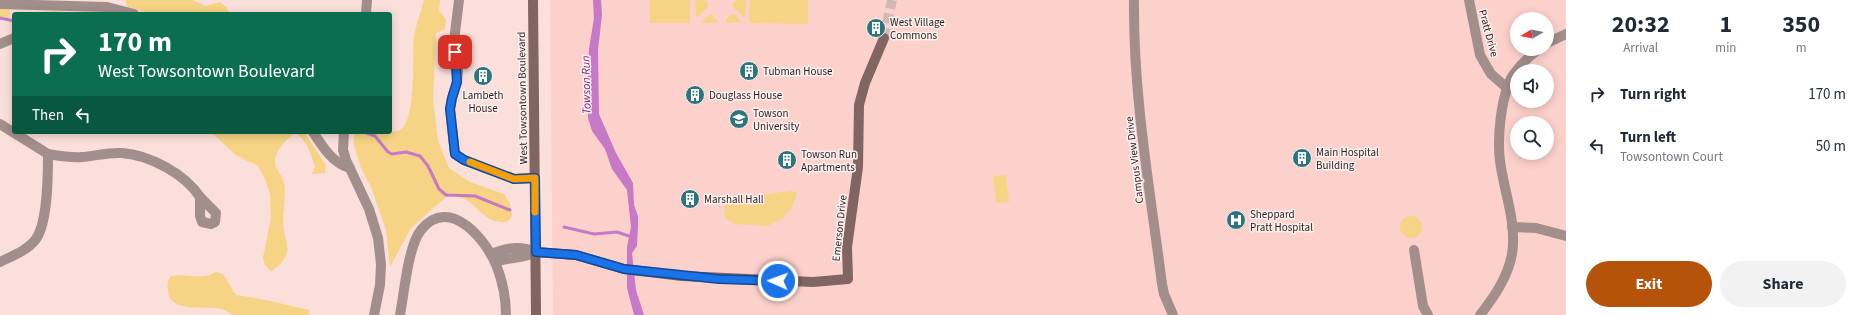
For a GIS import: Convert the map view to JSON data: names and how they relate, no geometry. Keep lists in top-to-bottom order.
{
  "streets": {
    "street": [
      "Pratt Drive",
      "West Towsontown Boulevard",
      "Campus View Drive",
      "Emerson Drive"
    ]
  },
  "crossings": [
    ["West Towsontown Boulevard", "Emerson Drive"]
  ],
  "water": ["Towson Run"],
  "places": {
    "building": [
      "West Village Commons",
      "Tubman House",
      "Lambeth House",
      "Douglass House",
      "Main Hospital Building",
      "Towson Run Apartments",
      "Marshall Hall"
    ],
    "school or university": ["Towson University"],
    "hospital": ["Sheppard Pratt Hospital"]
  },
  "north": "left",
  "page": {
    "eta": [
      "20:32",
      "Arrival",
      "1",
      "min",
      "350",
      "m"
    ],
    "turn": ["170 m", "West Towsontown Boulevard"],
    "list": [
      {
        "name": "Turn right",
        "value": "170 m"
      },
      {
        "name": "Turn left",
        "note": "Towsontown Court",
        "value": "50 m"
      }
    ],
    "then": "Then",
    "buttons": ["Exit", "Share"]
  }
}
